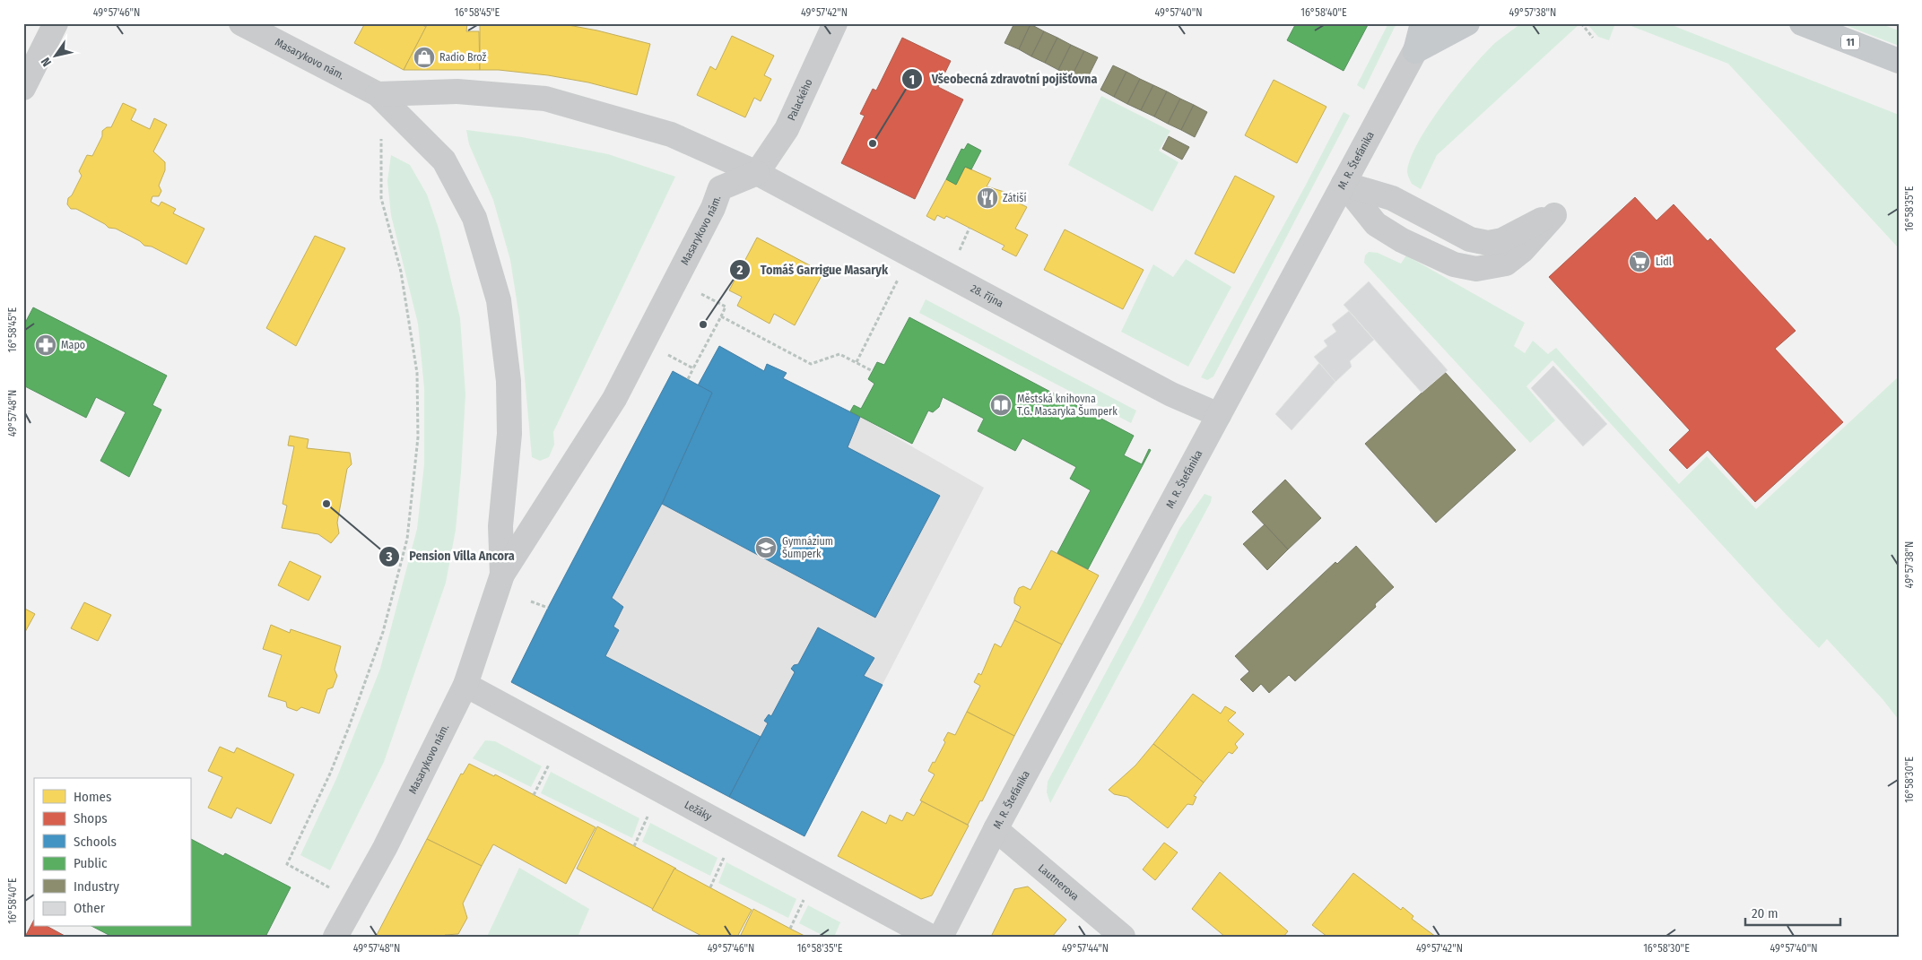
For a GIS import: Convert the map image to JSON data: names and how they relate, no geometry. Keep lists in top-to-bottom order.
{
  "streets": {
    "main road": ["11"],
    "street": [
      "Masarykovo nám.",
      "Palackého",
      "M. R. Štefánika",
      "28. října",
      "Ležáky",
      "Lautnerova"
    ]
  },
  "crossings": [
    ["Masarykovo nám.", "Palackého"],
    ["Masarykovo nám.", "28. října"],
    ["Masarykovo nám.", "Ležáky"],
    ["Palackého", "28. října"],
    ["M. R. Štefánika", "28. října"],
    ["M. R. Štefánika", "Lautnerova"]
  ],
  "places": {
    "shop": ["Radio Brož"],
    "other": ["Všeobecná zdravotní pojišťovna", "Tomáš Garrigue Masaryk", "Pension Villa Ancora"],
    "restaurant": ["Zátiší"],
    "supermarket": ["Lidl"],
    "pharmacy": ["Mapo"],
    "library": ["Městská knihovna T.G. Masaryka Šumperk"],
    "school or university": ["Gymnázium Šumperk"]
  },
  "legend": [
    "Homes",
    "Shops",
    "Schools",
    "Public",
    "Industry",
    "Other"
  ],
  "scale_bar": "20 m",
  "north": "bottom left",
  "coordinates": [
    "49°57'46\"N",
    "16°58'45\"E",
    "49°57'42\"N",
    "49°57'40\"N",
    "16°58'40\"E",
    "49°57'38\"N",
    "16°58'35\"E",
    "49°57'48\"N",
    "16°58'30\"E",
    "49°57'44\"N"
  ]
}
